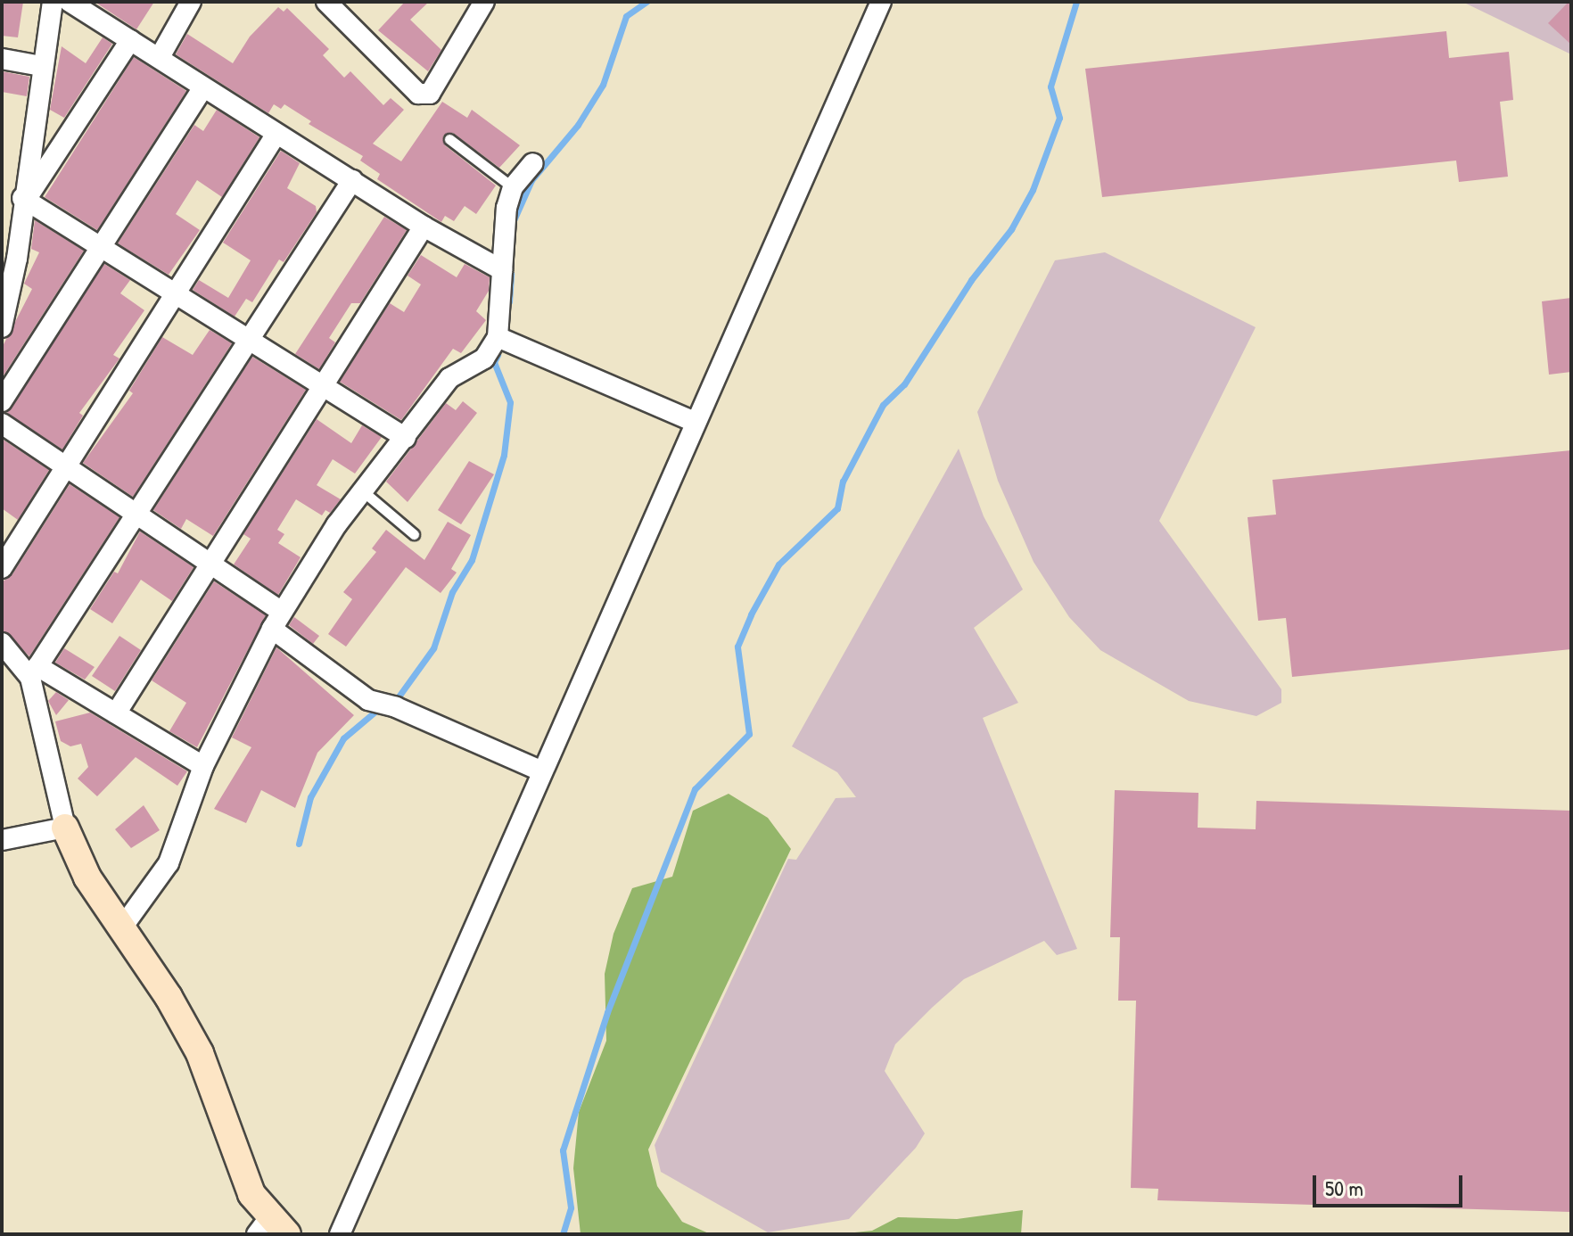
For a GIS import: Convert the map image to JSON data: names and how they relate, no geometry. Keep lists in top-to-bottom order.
{
  "scale_bar": "50 m"
}
